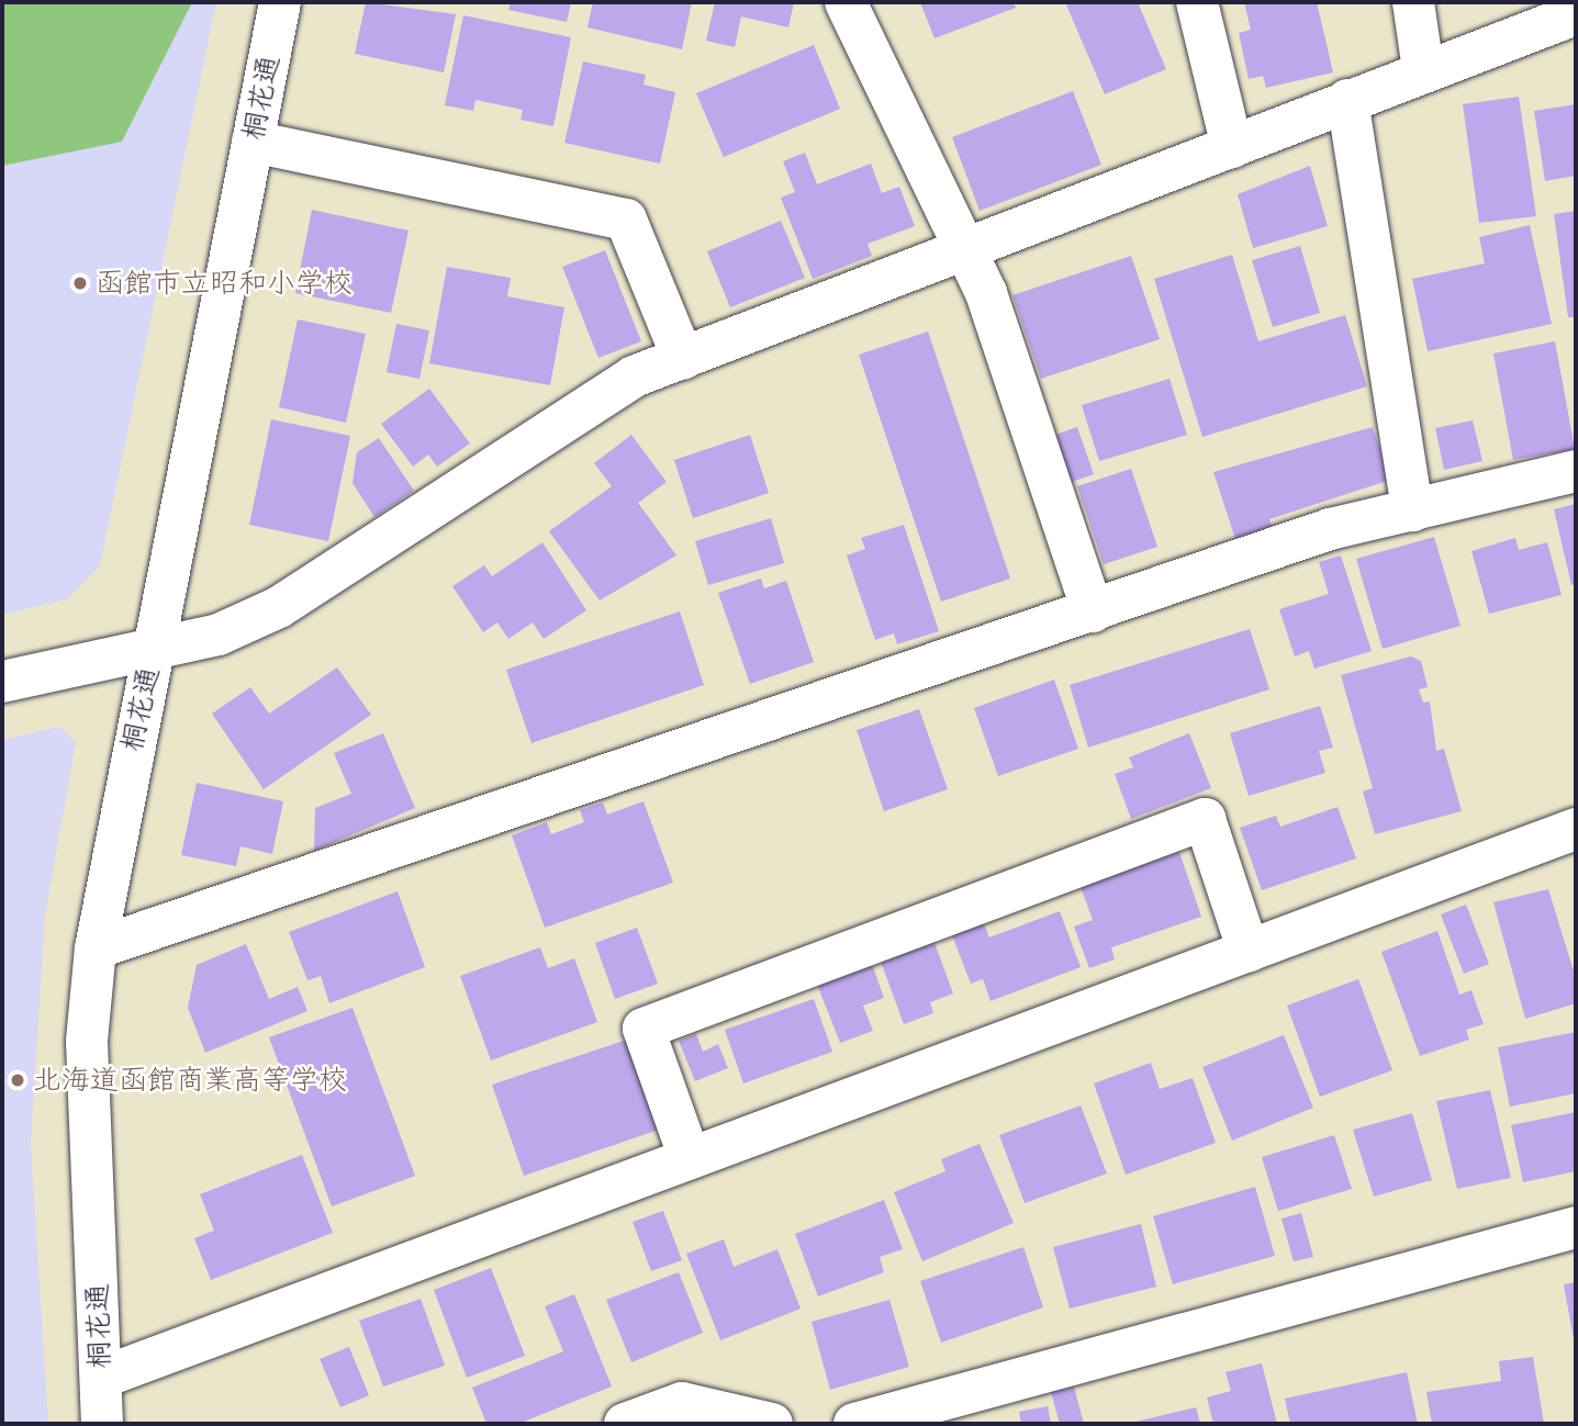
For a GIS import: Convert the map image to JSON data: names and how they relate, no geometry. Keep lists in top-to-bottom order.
{
  "streets": {
    "street": ["桐花通"]
  },
  "places": ["函館市立昭和小学校", "北海道函館商業高等学校"]
}
